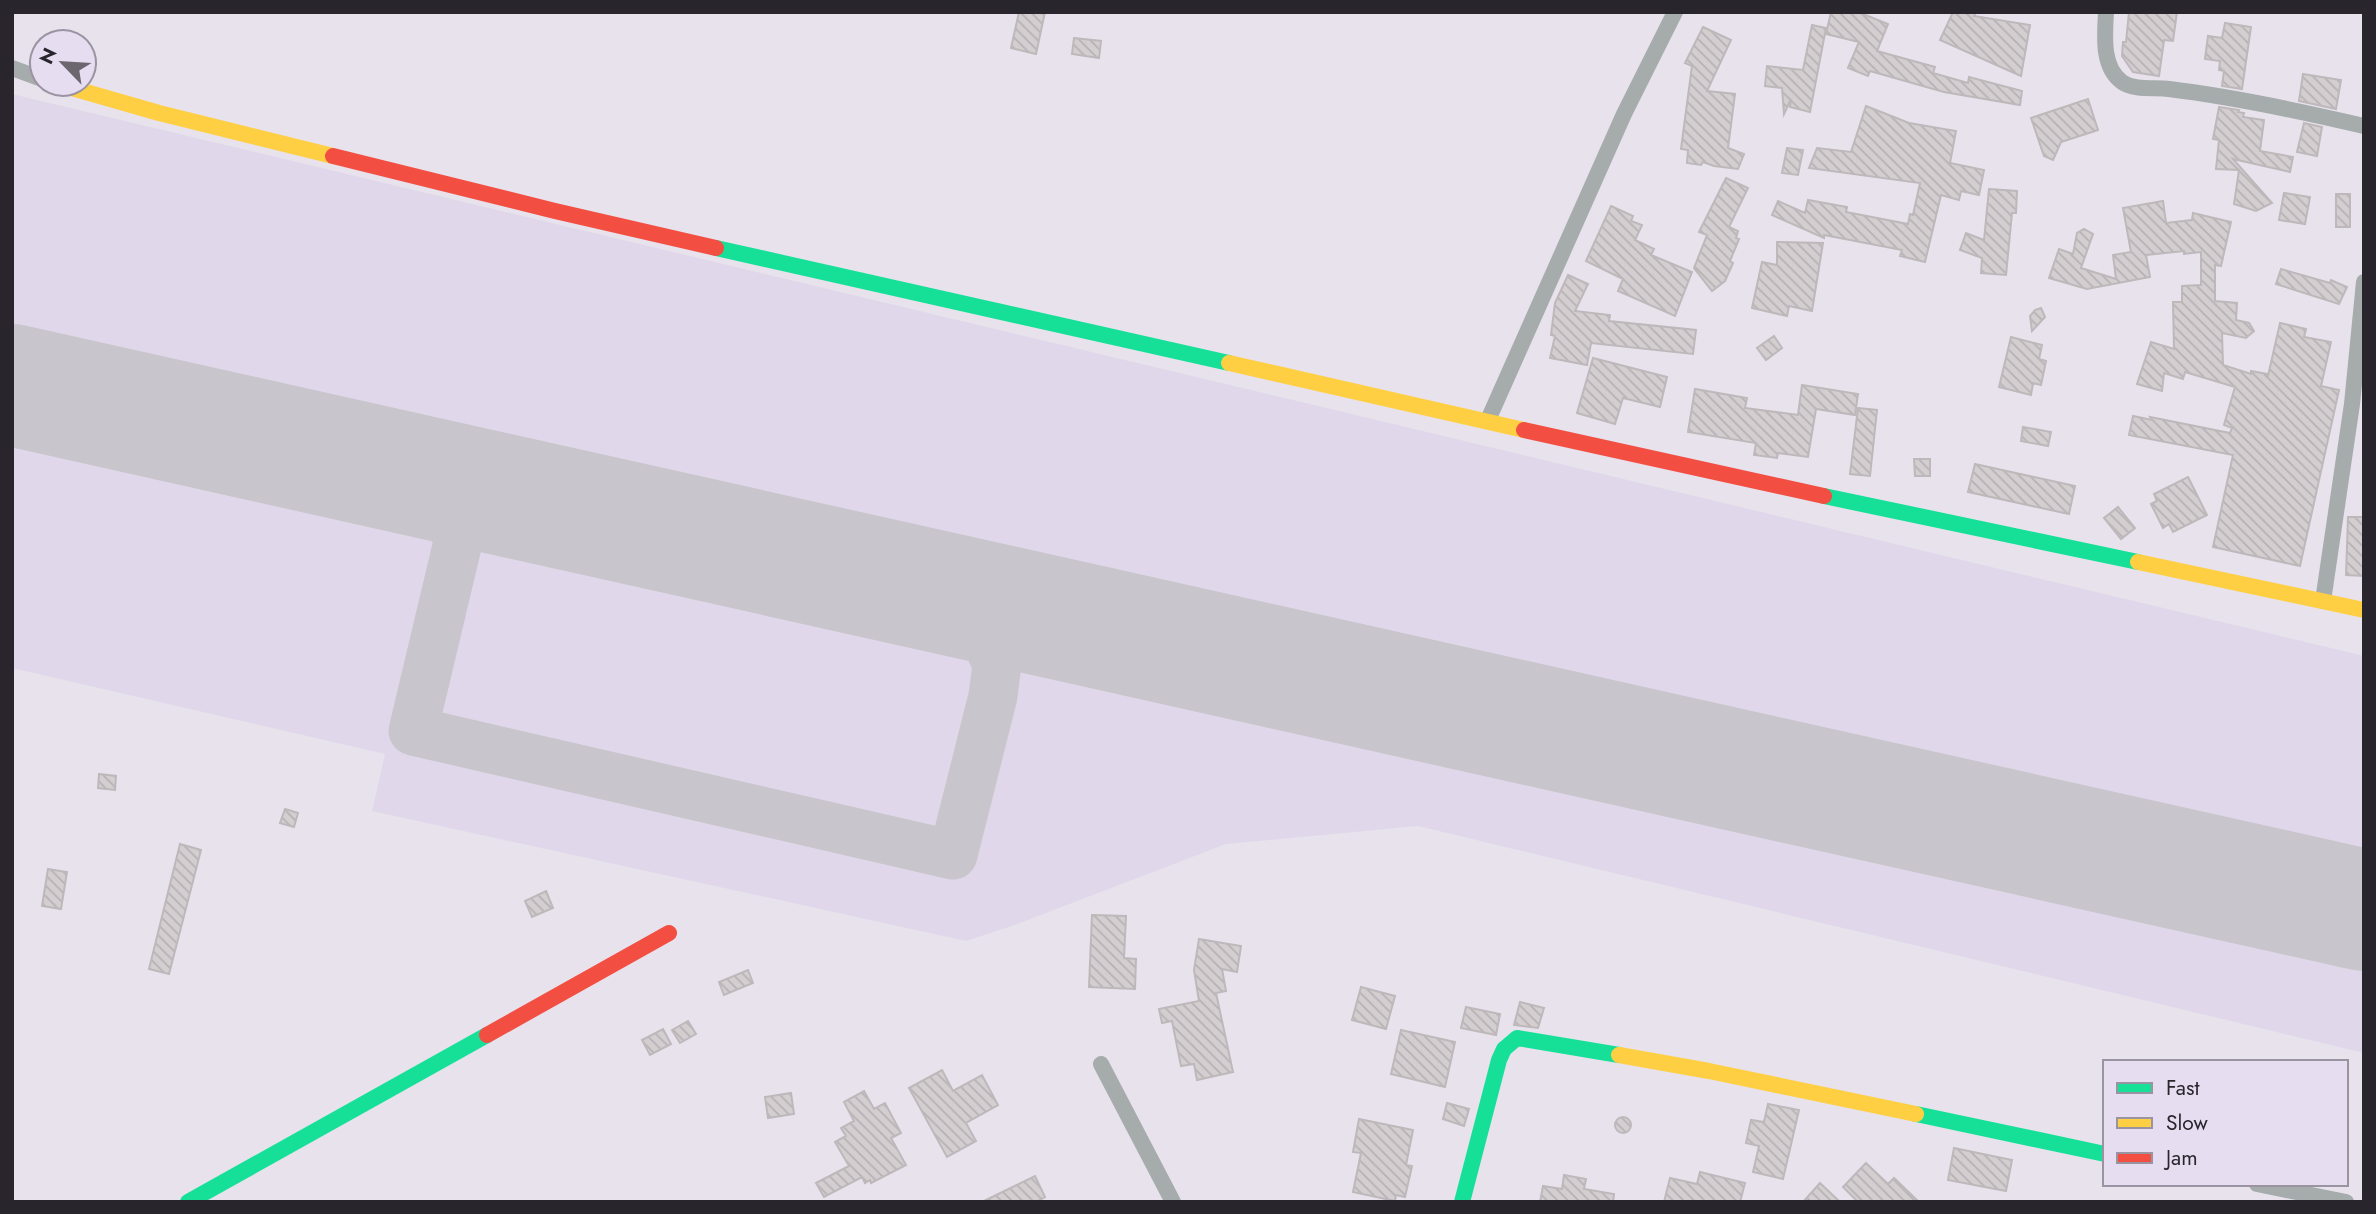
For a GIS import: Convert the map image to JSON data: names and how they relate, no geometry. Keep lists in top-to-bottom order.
{
  "legend": ["Fast", "Slow", "Jam"],
  "north": "top left"
}
